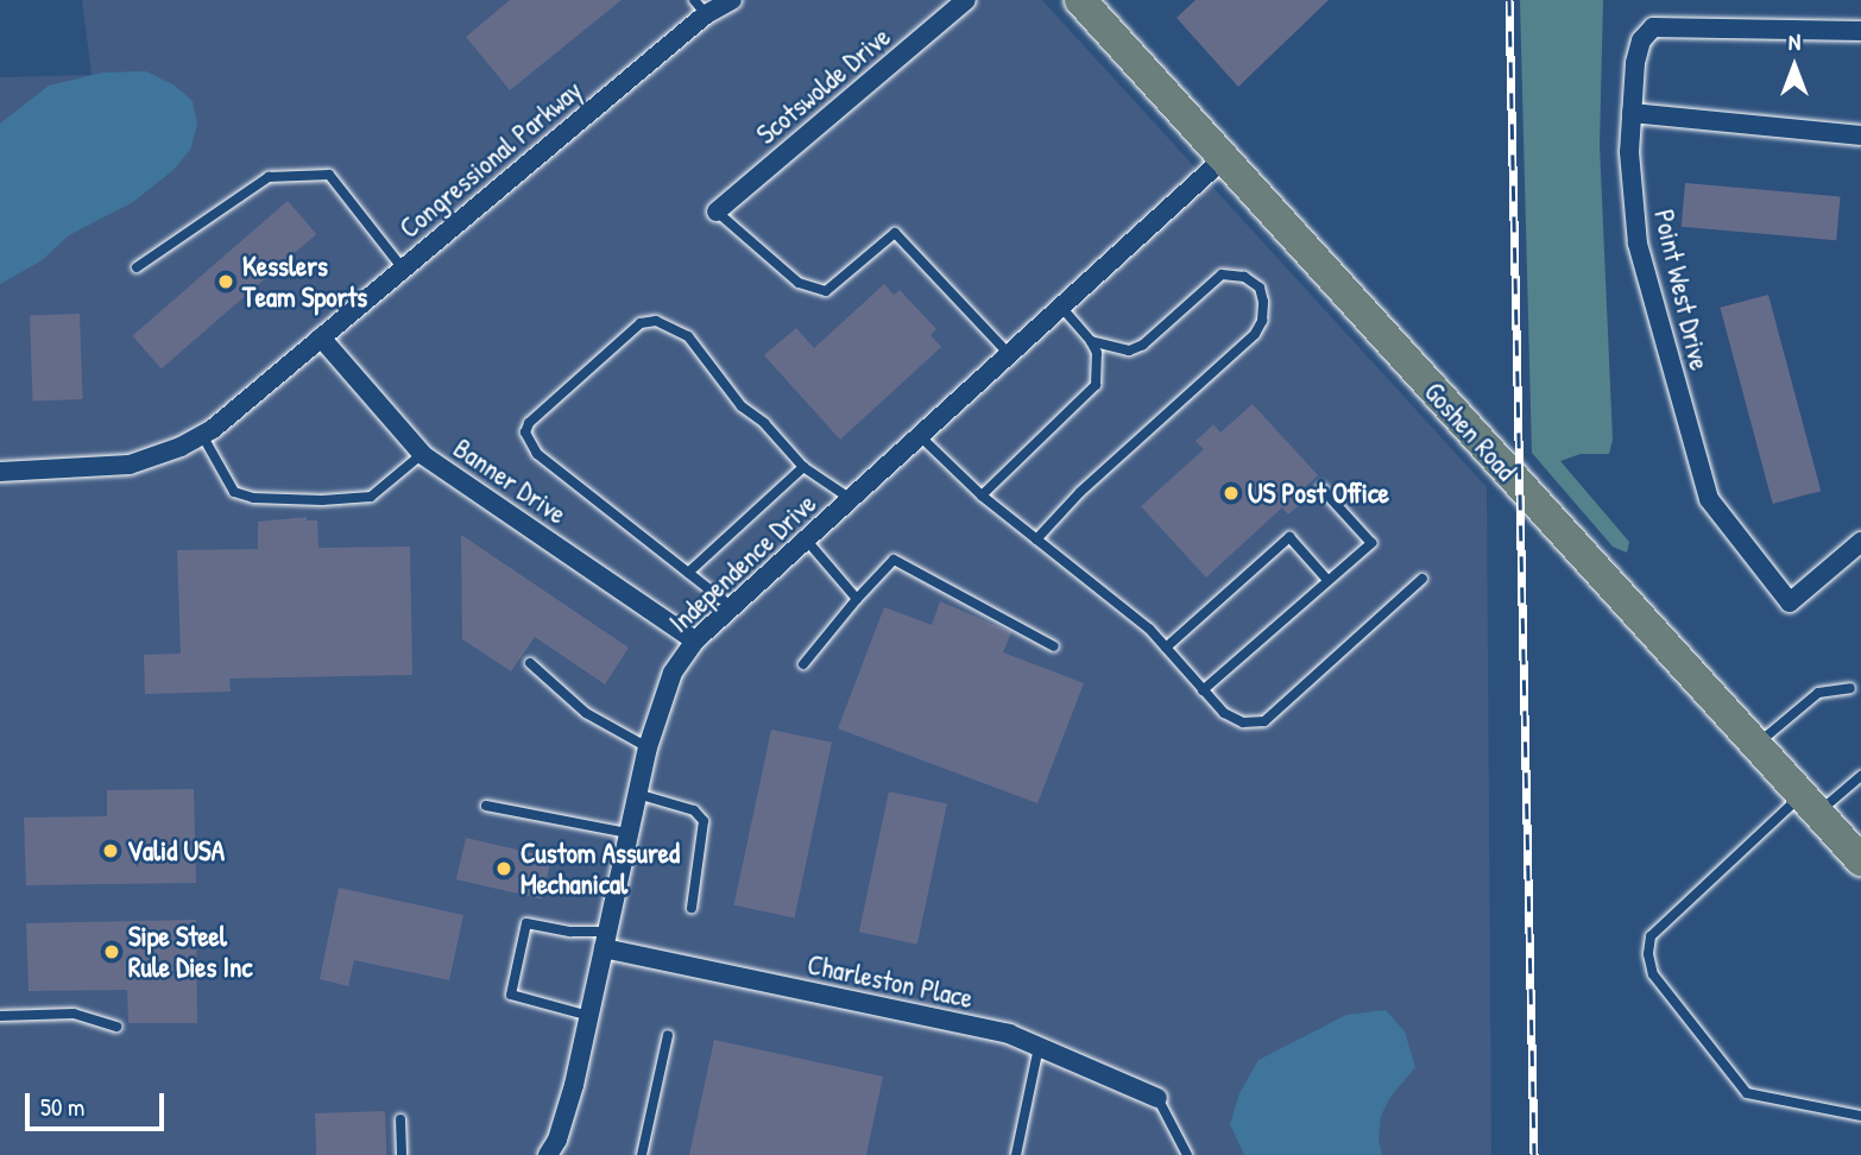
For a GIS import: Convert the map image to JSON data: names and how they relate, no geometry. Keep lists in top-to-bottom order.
{
  "streets": {
    "main road": ["Goshen Road"],
    "street": [
      "Scotswolde Drive",
      "Congressional Parkway",
      "Point West Drive",
      "Banner Drive",
      "Independence Drive",
      "Charleston Place"
    ]
  },
  "crossings": [
    ["Congressional Parkway", "Banner Drive"],
    ["Goshen Road", "Independence Drive"],
    ["Banner Drive", "Independence Drive"],
    ["Independence Drive", "Charleston Place"]
  ],
  "places": [
    "Kesslers Team Sports",
    "US Post Office",
    "Valid USA",
    "Custom Assured Mechanical",
    "Sipe Steel Rule Dies Inc"
  ],
  "scale_bar": "50 m",
  "north": "top"
}
